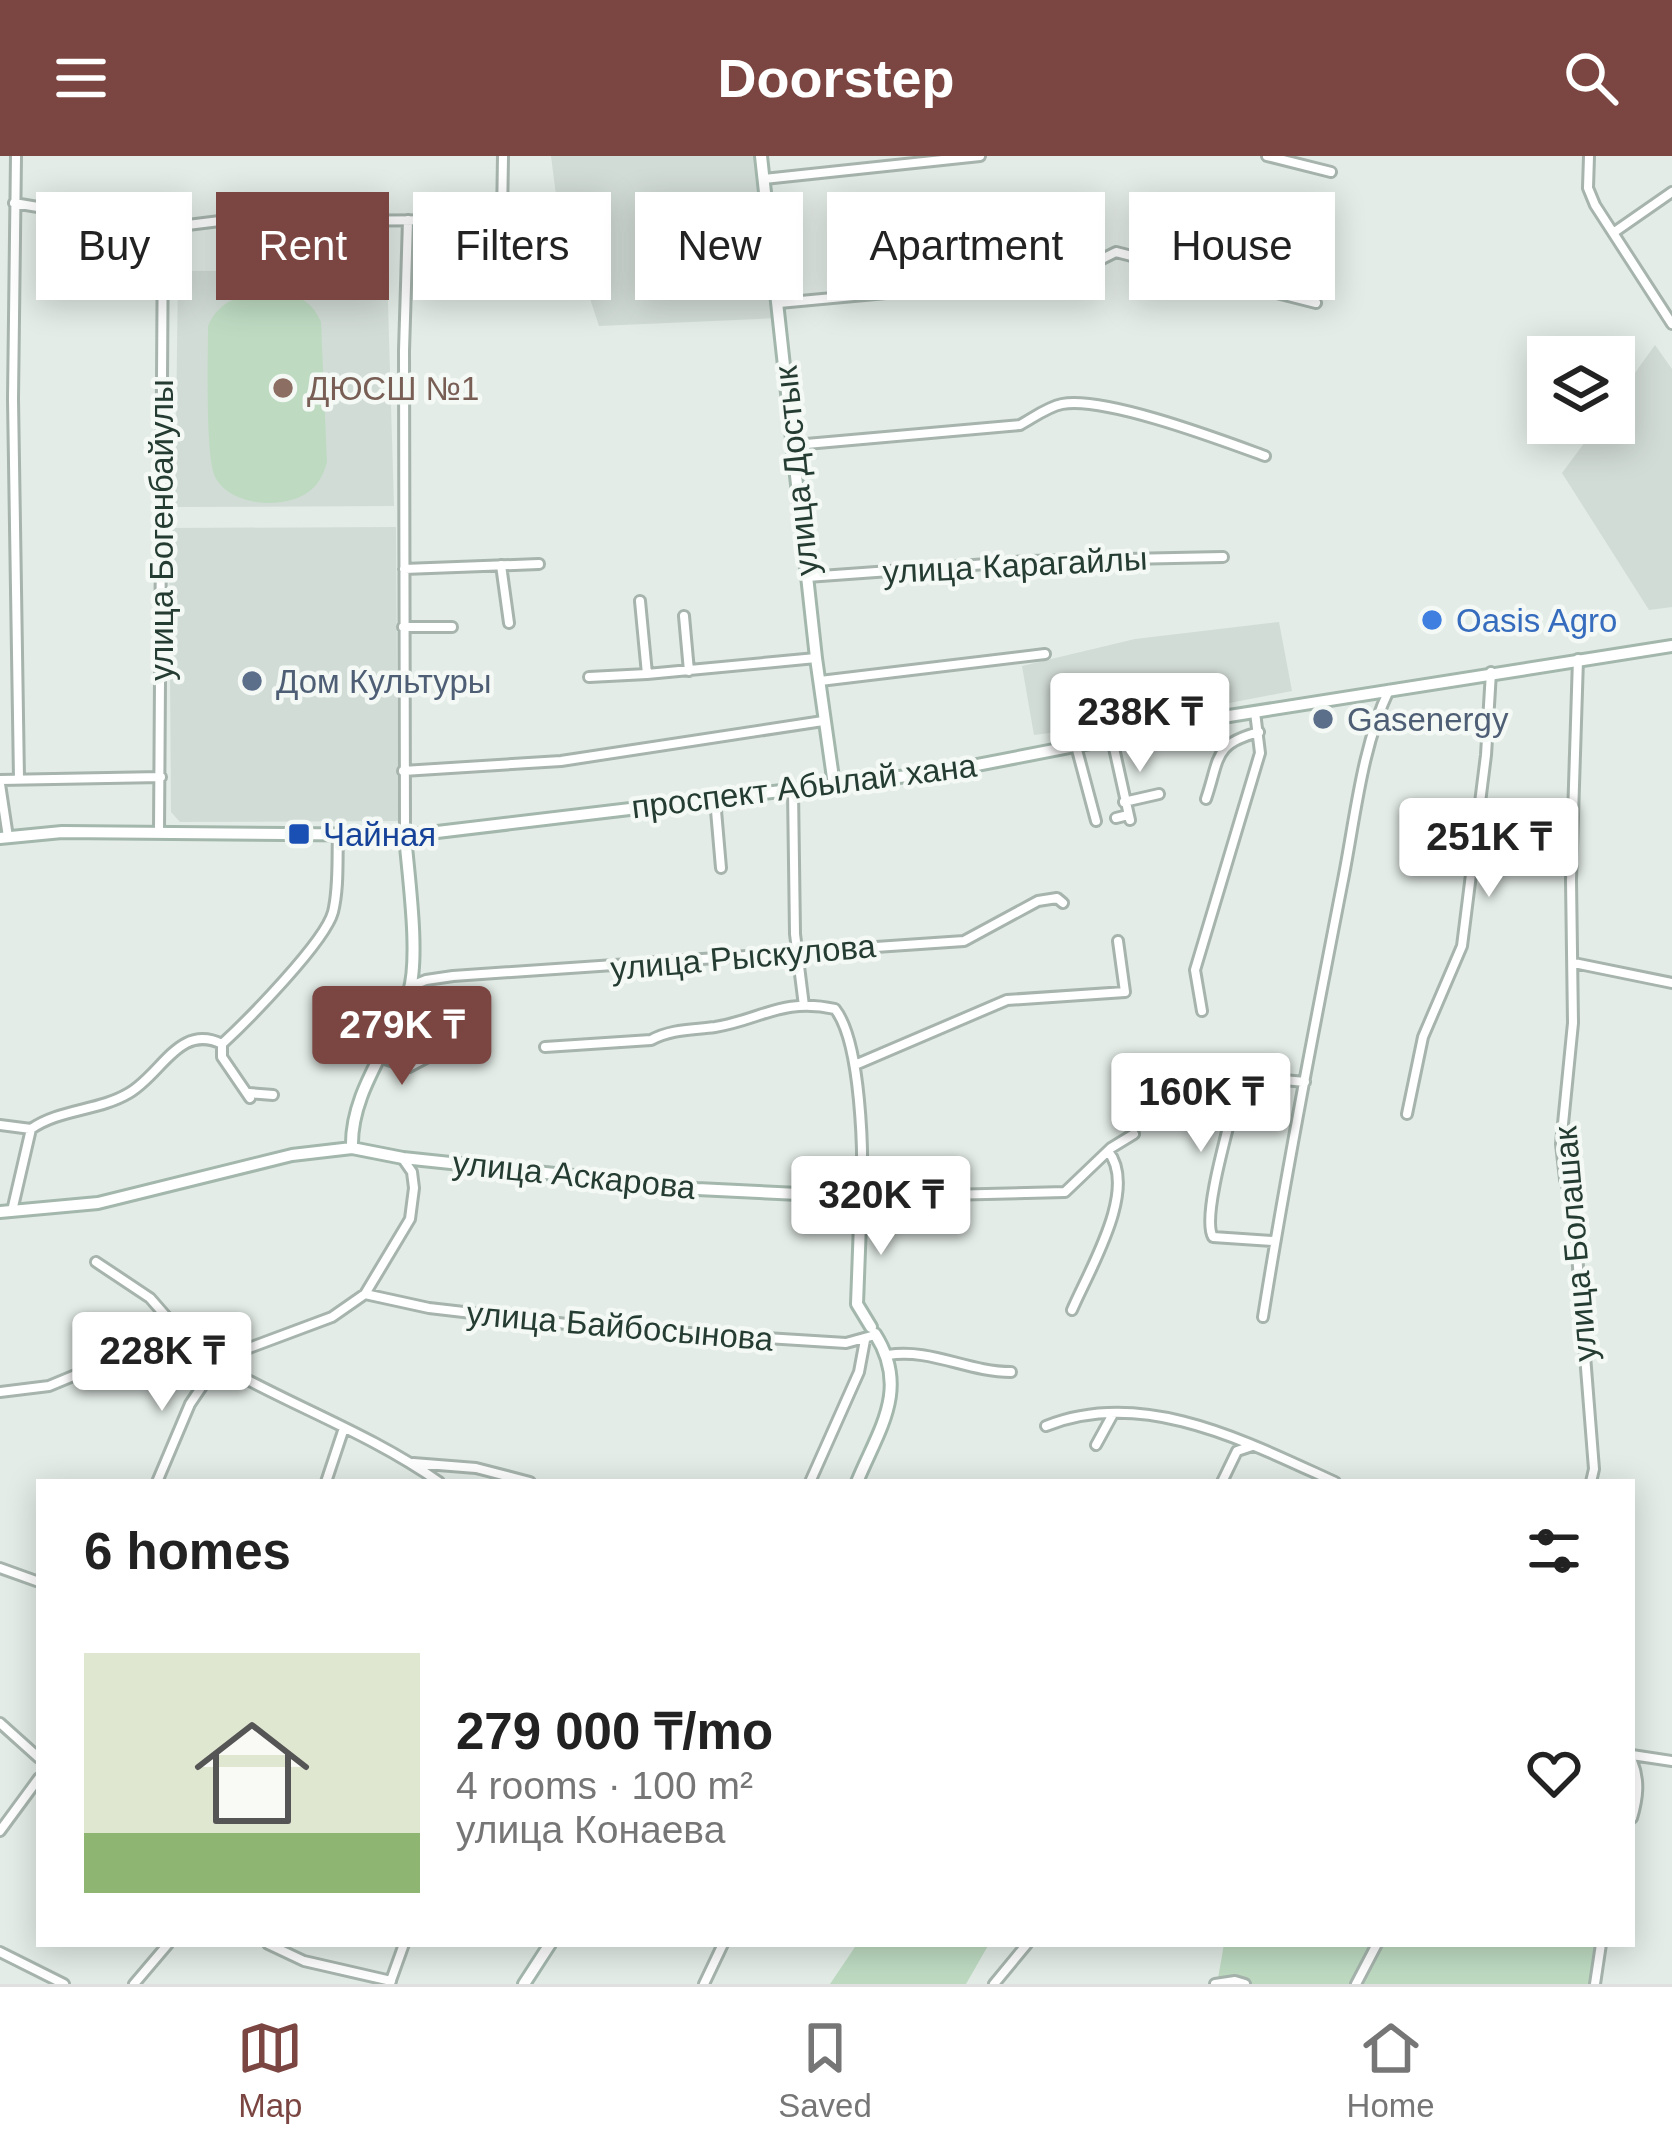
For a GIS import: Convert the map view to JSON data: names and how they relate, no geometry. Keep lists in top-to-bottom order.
{
  "streets": {
    "street": [
      "улица Достык",
      "улица Богенбайулы",
      "улица Карагайлы",
      "проспект Абылай хана",
      "улица Рыскулова",
      "улица Аскарова",
      "улица Болашак",
      "улица Байбосынова"
    ]
  },
  "crossings": [
    ["улица Достык", "улица Карагайлы"],
    ["улица Достык", "проспект Абылай хана"],
    ["улица Богенбайулы", "проспект Абылай хана"],
    ["проспект Абылай хана", "улица Болашак"]
  ],
  "places": {
    "other": [
      "ДЮСШ №1",
      "Oasis Agro",
      "Дом Культуры",
      "Gasenergy"
    ],
    "transit": ["Чайная"]
  },
  "page": {
    "header": "Doorstep",
    "chip": [
      "Buy",
      "Rent",
      "Filters",
      "New",
      "Apartment",
      "House"
    ],
    "price": [
      "238K ₸",
      "251K ₸",
      "279K ₸",
      "160K ₸",
      "320K ₸",
      "228K ₸"
    ],
    "heading": "6 homes",
    "list": [
      {
        "name": "279 000 ₸/mo",
        "note": "4 rooms · 100 m² · улица Конаева"
      }
    ],
    "tabs": ["Map", "Saved", "Home"]
  }
}
